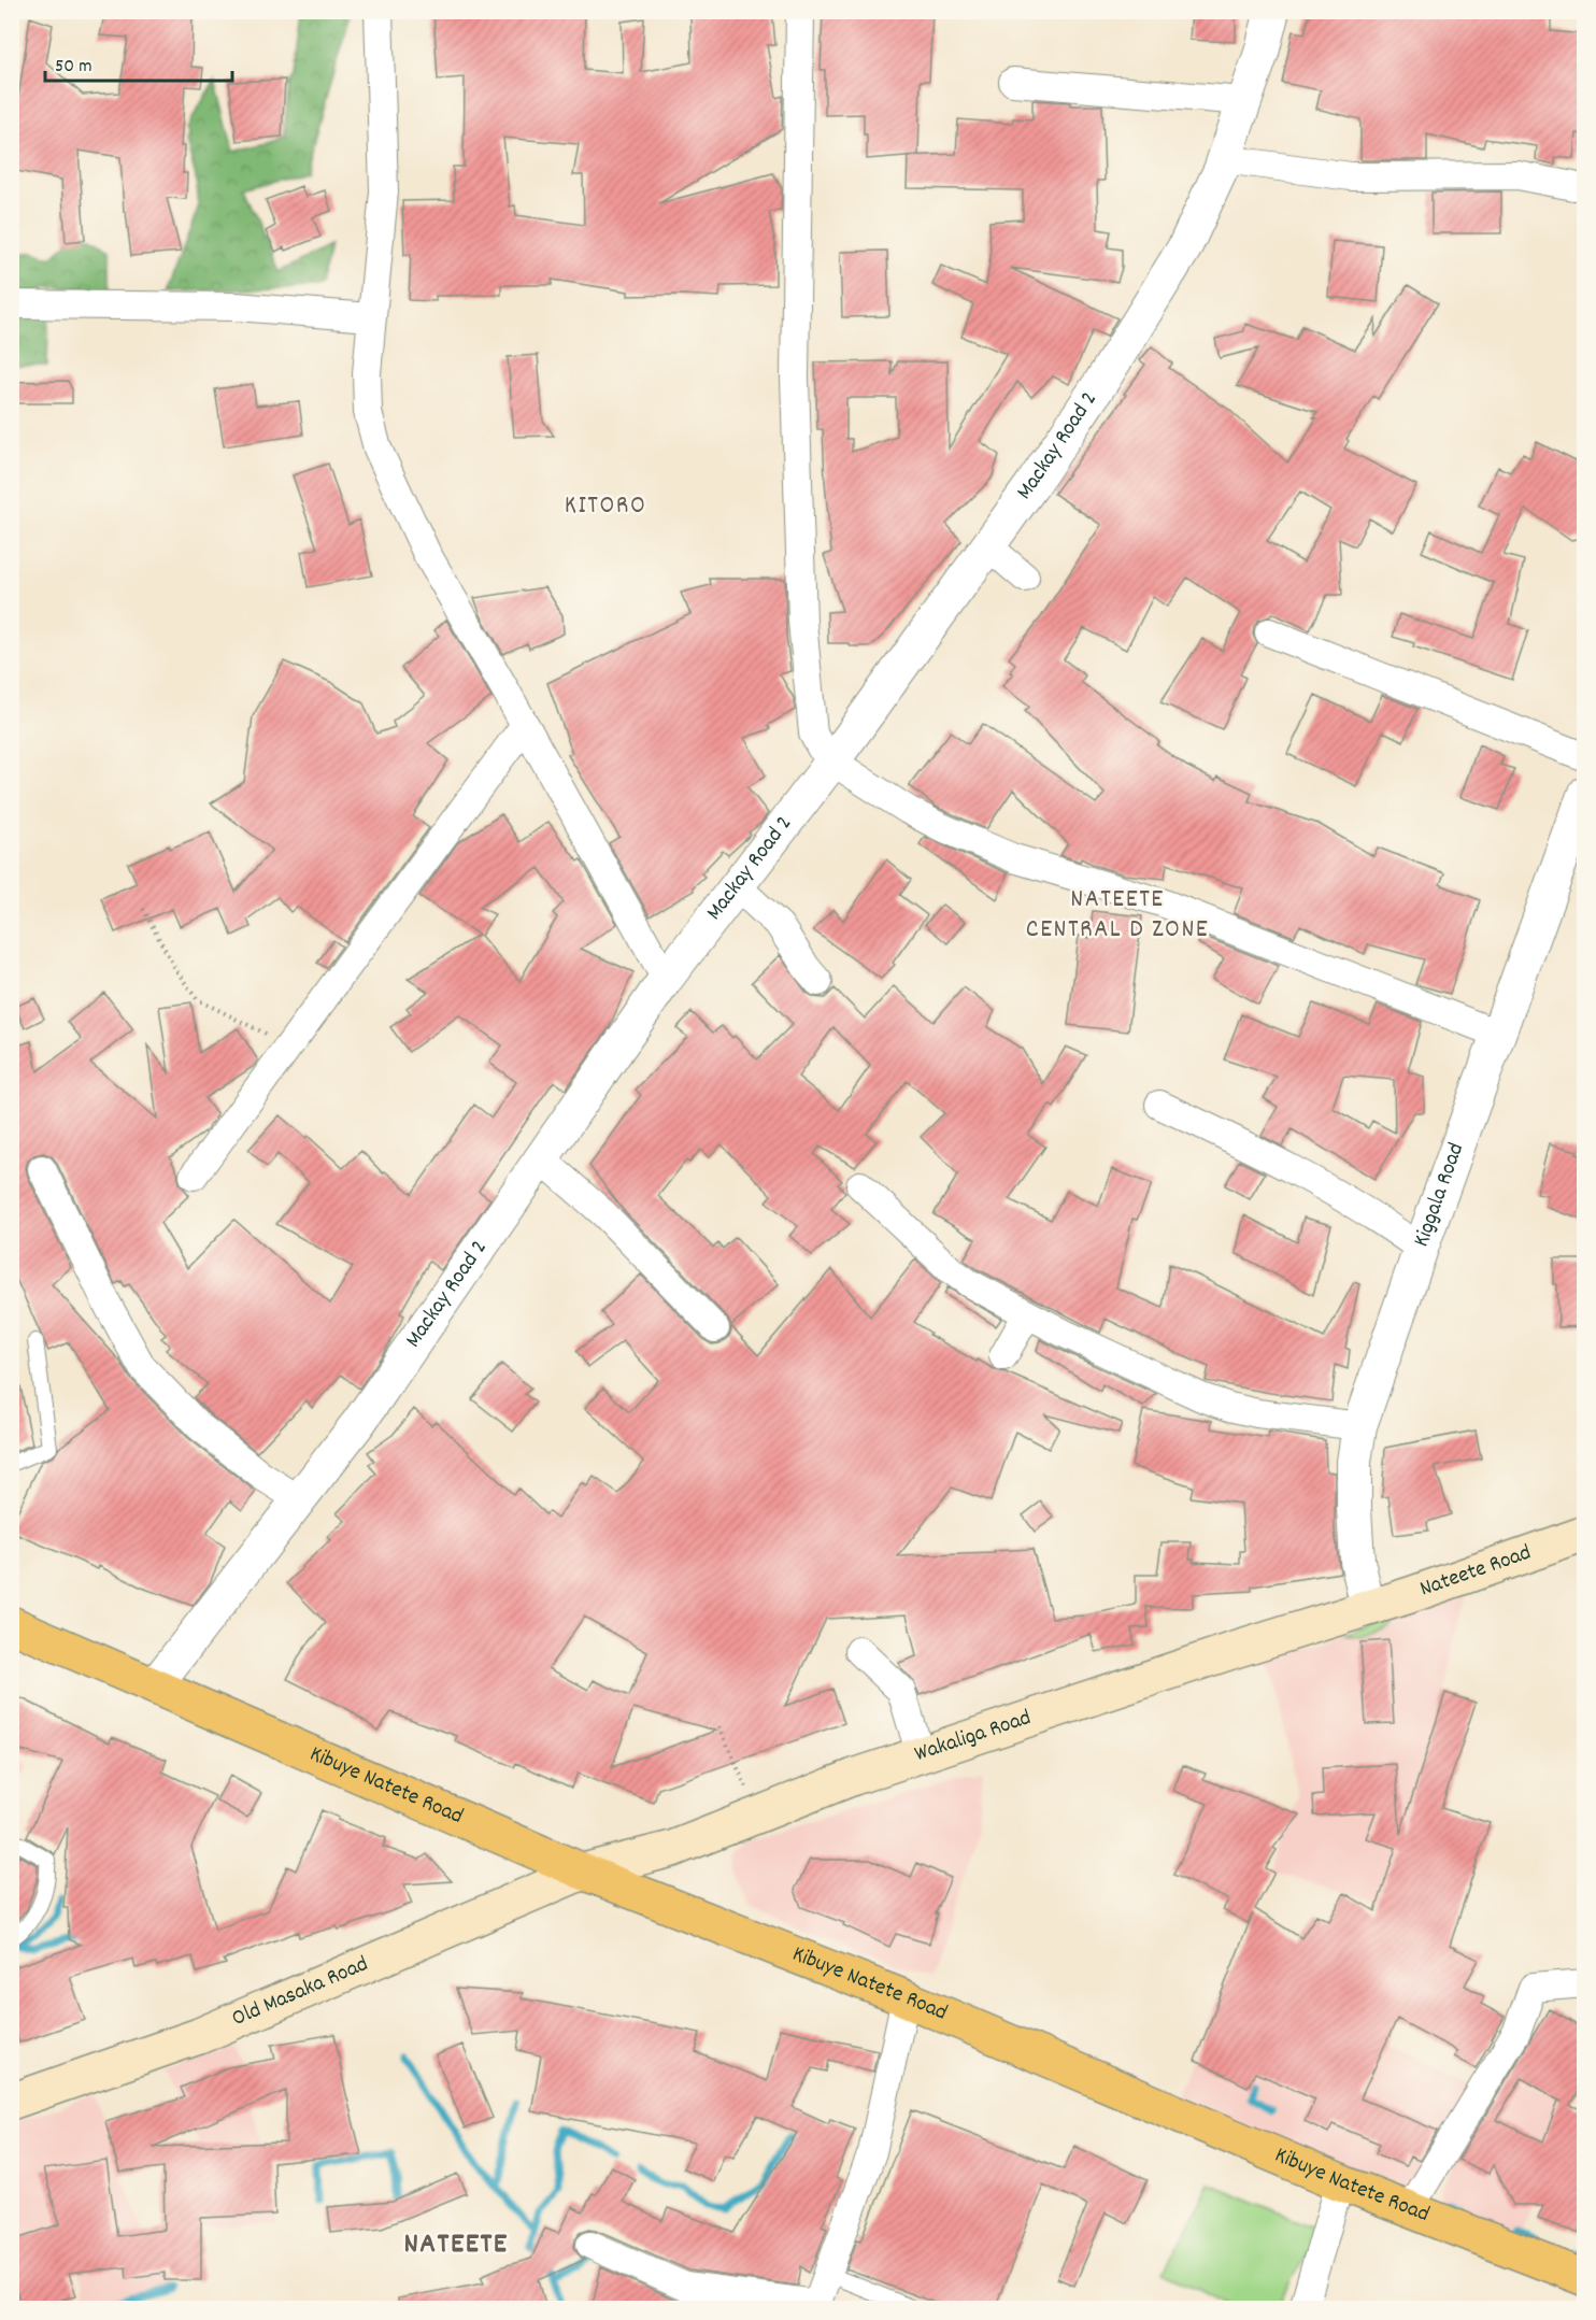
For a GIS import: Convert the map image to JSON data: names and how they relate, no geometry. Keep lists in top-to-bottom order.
{
  "streets": {
    "main road": [
      "Nateete Road",
      "Wakaliga Road",
      "Kibuye Natete Road",
      "Old Masaka Road"
    ],
    "street": ["Mackay Road 2", "Kiggala Road"]
  },
  "crossings": [
    ["Mackay Road 2", "Kibuye Natete Road"],
    ["Kiggala Road", "Nateete Road"],
    ["Kiggala Road", "Wakaliga Road"],
    ["Nateete Road", "Wakaliga Road"],
    ["Wakaliga Road", "Kibuye Natete Road"],
    ["Wakaliga Road", "Old Masaka Road"],
    ["Kibuye Natete Road", "Old Masaka Road"]
  ],
  "districts": ["KITORO", "NATEETE CENTRAL D ZONE", "NATEETE"],
  "scale_bar": "50 m"
}
